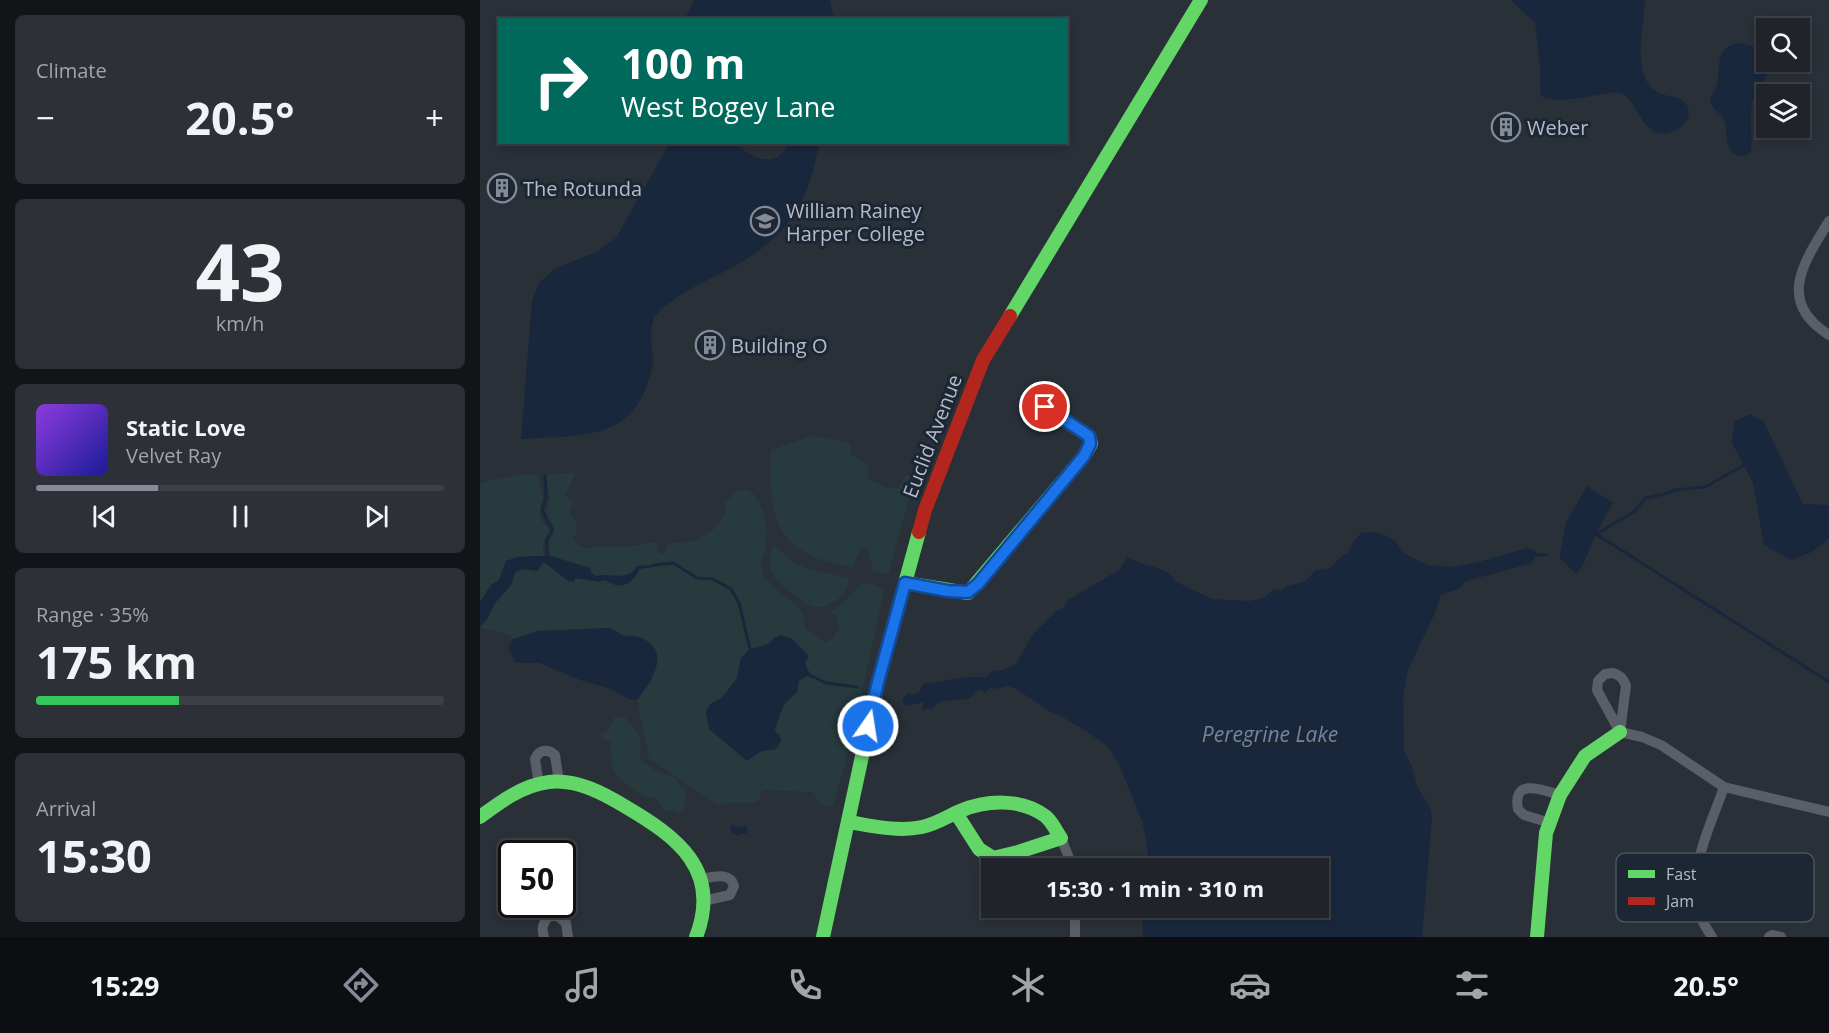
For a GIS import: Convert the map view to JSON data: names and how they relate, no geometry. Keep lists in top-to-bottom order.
{
  "streets": {
    "street": ["Euclid Avenue"]
  },
  "water": ["Peregrine Lake"],
  "places": {
    "building": ["Weber", "The Rotunda", "Building O"],
    "school or university": ["William Rainey Harper College"]
  },
  "legend": ["Fast", "Jam"],
  "page": {
    "tile": [
      "Climate",
      ["43", "km/h"],
      ["Range · 35%", "175 km"],
      ["Arrival", "15:30"]
    ],
    "turn": ["100 m", "West Bogey Lane"],
    "heat": ["−", "20.5°", "+"],
    "song": ["Static Love", "Velvet Ray"],
    "limit": "50",
    "trip": "15:30 · 1 min · 310 m",
    "tabs": ["15:29", "20.5°"]
  }
}
